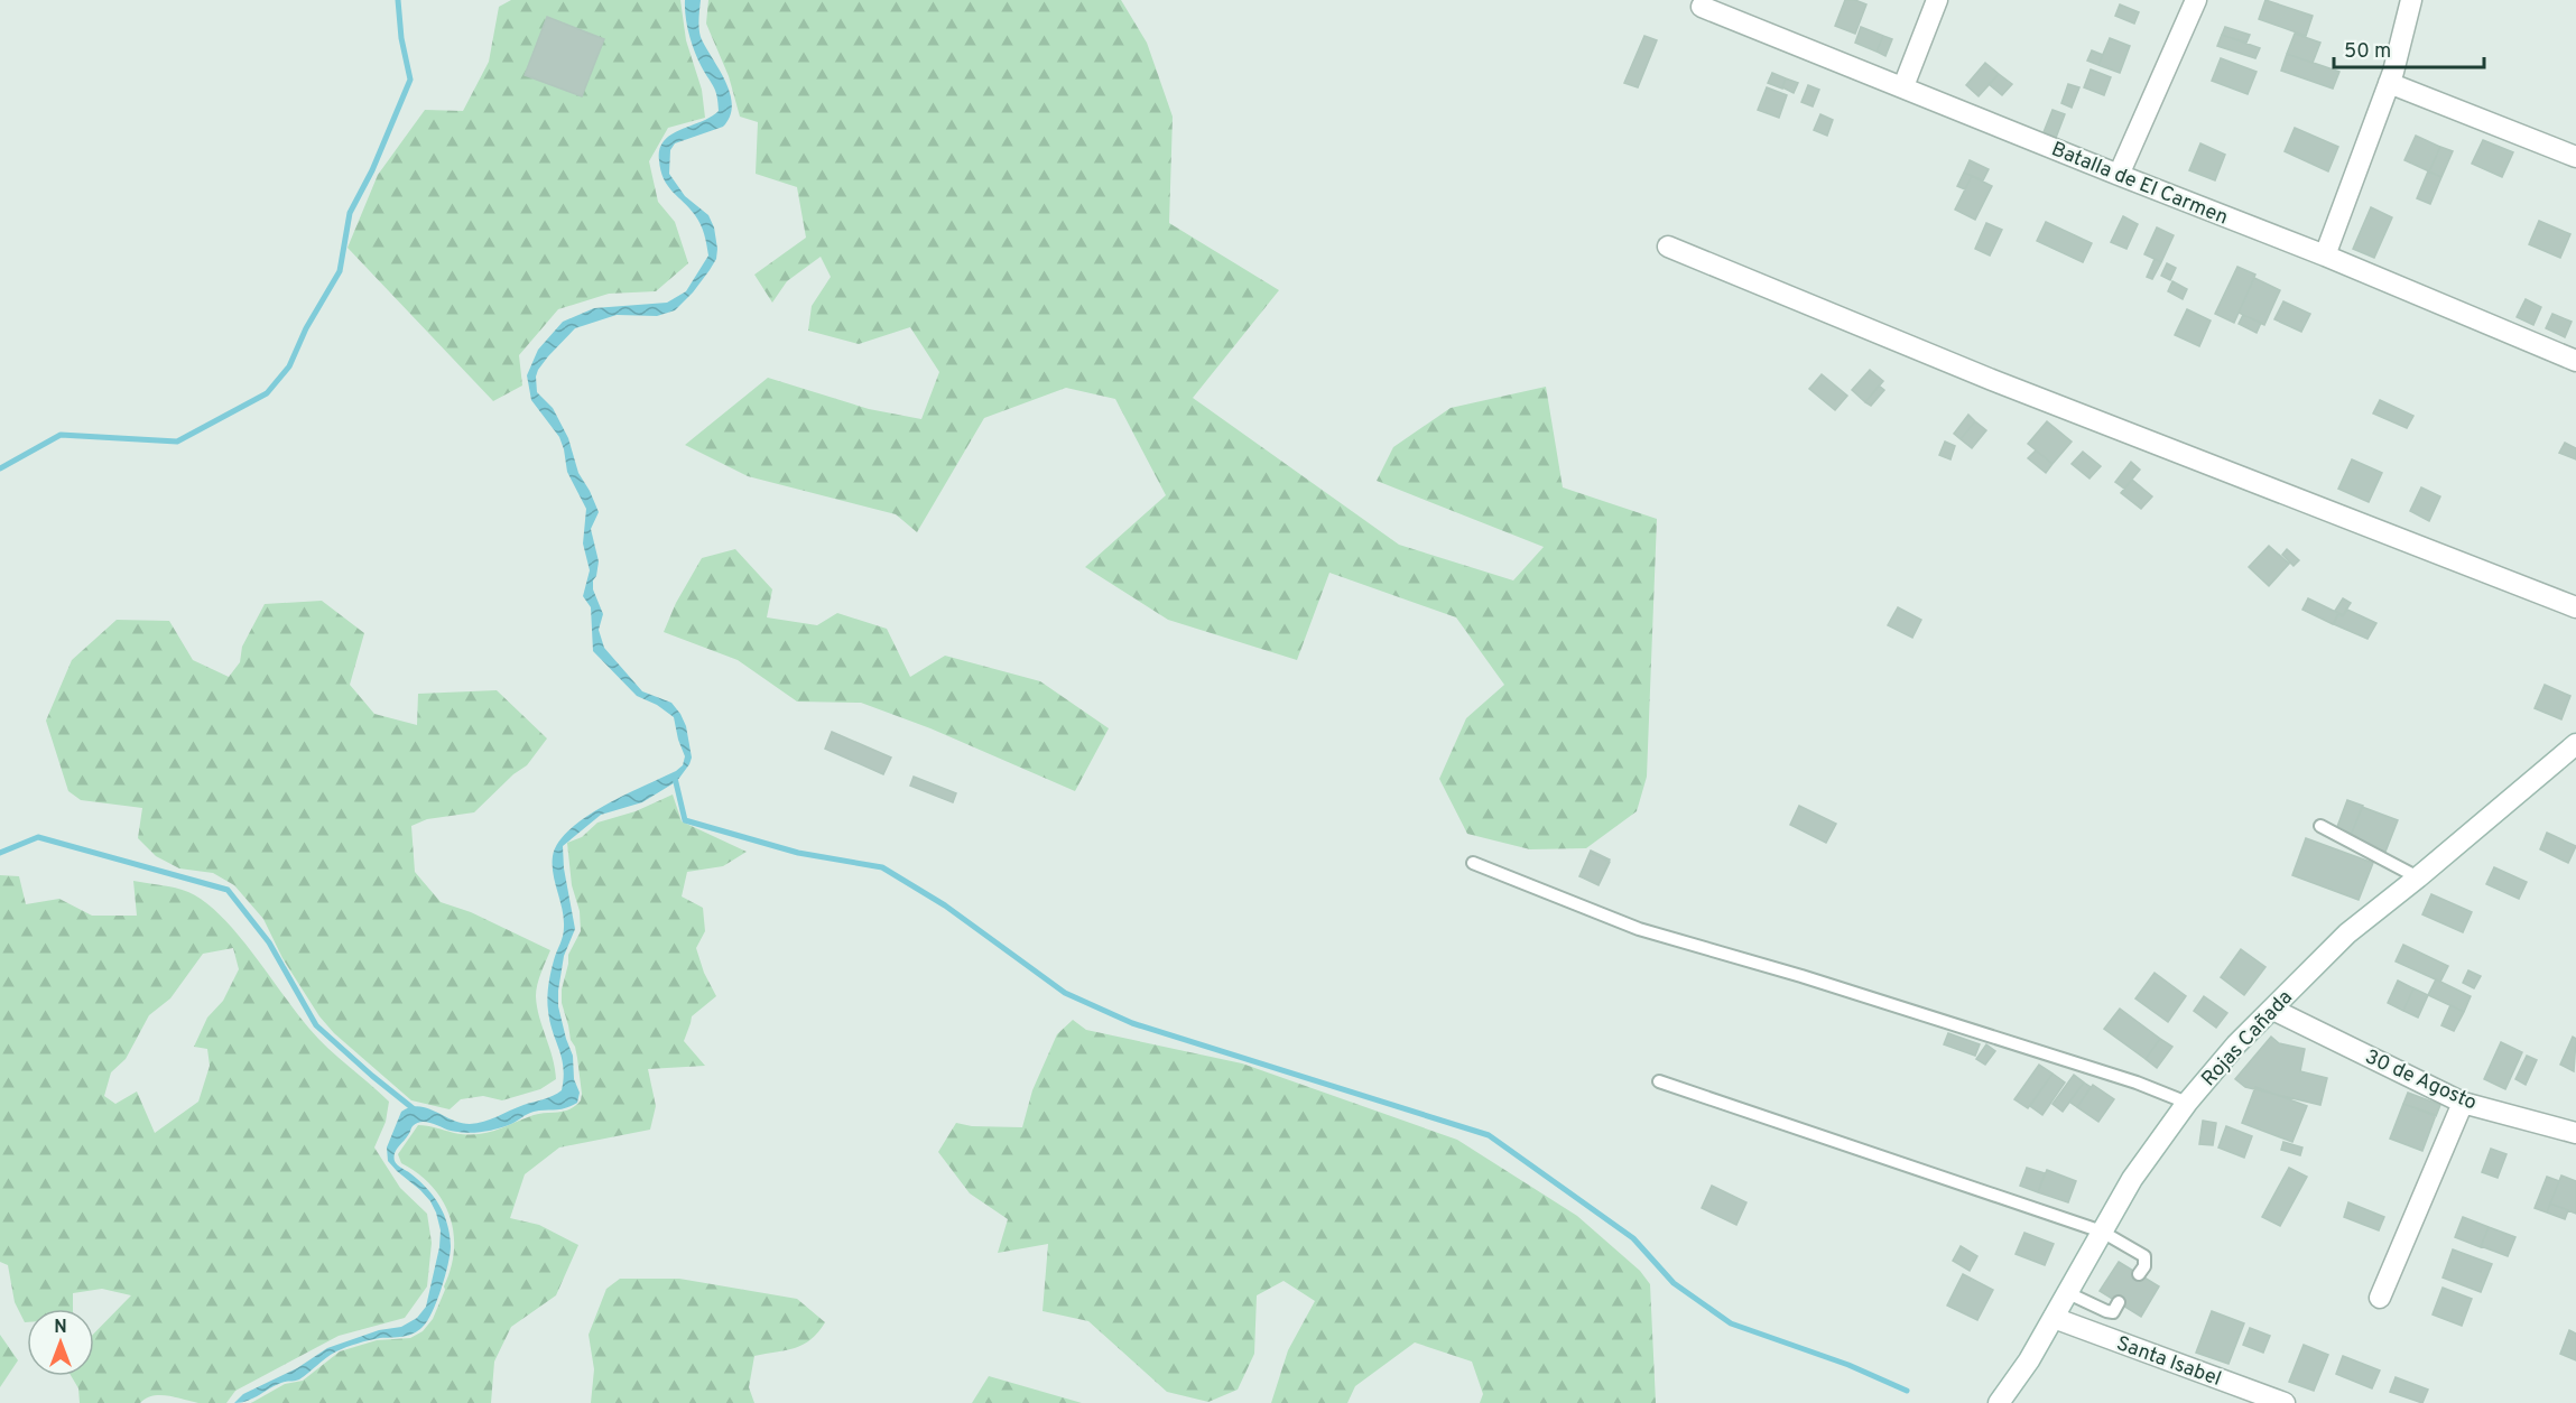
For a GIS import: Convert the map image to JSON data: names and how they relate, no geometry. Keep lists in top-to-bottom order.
{
  "streets": {
    "street": [
      "Batalla de El Carmen",
      "Rojas Cañada",
      "30 de Agosto",
      "Santa Isabel"
    ]
  },
  "crossings": [
    ["Rojas Cañada", "30 de Agosto"],
    ["Rojas Cañada", "Santa Isabel"]
  ],
  "scale_bar": "50 m",
  "north": "top"
}
